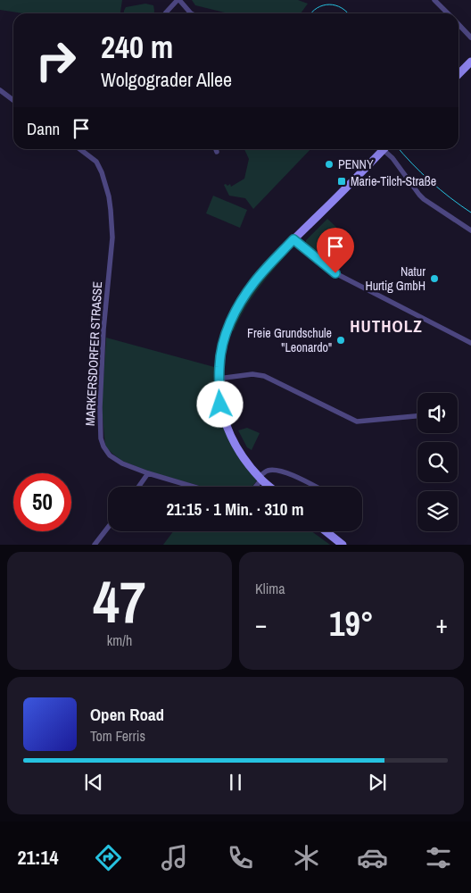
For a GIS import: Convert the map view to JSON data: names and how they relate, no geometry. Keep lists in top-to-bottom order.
{
  "streets": {
    "street": ["MARKERSDORFER STRASSE"]
  },
  "districts": ["HUTHOLZ"],
  "places": {
    "other": ["PENNY", "Natur Hurtig GmbH", "Freie Grundschule \"Leonardo\""],
    "transit": ["Marie-Tilch-Straße"]
  },
  "page": {
    "turn": ["240 m", "Wolgograder Allee"],
    "then": "Dann",
    "limit": "50",
    "trip": "21:15 · 1 Min. · 310 m",
    "tile": [
      ["47", "km/h"],
      "Klima"
    ],
    "heat": ["−", "19°", "+"],
    "song": ["Open Road", "Tom Ferris"],
    "tabs": "21:14"
  }
}
